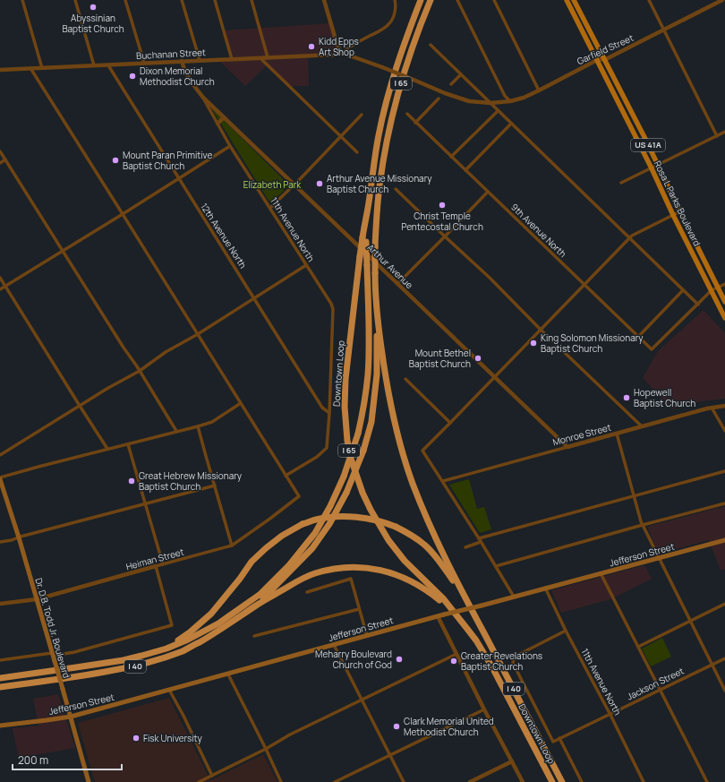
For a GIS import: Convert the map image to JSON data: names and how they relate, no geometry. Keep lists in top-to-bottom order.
{
  "streets": {
    "highway": ["I 65", "Downtown Loop", "I 40"],
    "main road": [
      "US 41A",
      "Rosa L Parks Boulevard",
      "Jefferson Street",
      "Dr. D.B. Todd Jr. Boulevard"
    ],
    "street": [
      "Garfield Street",
      "Buchanan Street",
      "11th Avenue North",
      "9th Avenue North",
      "12th Avenue North",
      "Arthur Avenue",
      "Monroe Street",
      "Heiman Street",
      "Jackson Street"
    ]
  },
  "crossings": [
    ["Garfield Street", "Buchanan Street"],
    ["Garfield Street", "Rosa L Parks Boulevard"],
    ["Buchanan Street", "11th Avenue North"],
    ["Buchanan Street", "12th Avenue North"],
    ["11th Avenue North", "12th Avenue North"],
    ["11th Avenue North", "Arthur Avenue"],
    ["11th Avenue North", "Jefferson Street"],
    ["11th Avenue North", "Jackson Street"],
    ["Arthur Avenue", "Monroe Street"],
    ["Downtown Loop", "I 40"],
    ["Jefferson Street", "Dr. D.B. Todd Jr. Boulevard"],
    ["Heiman Street", "Dr. D.B. Todd Jr. Boulevard"]
  ],
  "parks": ["Elizabeth Park"],
  "places": [
    "Abyssinian Baptist Church",
    "Kidd Epps Art Shop",
    "Dixon Memorial Methodist Church",
    "Mount Paran Primitive Baptist Church",
    "Arthur Avenue Missionary Baptist Church",
    "Christ Temple Pentecostal Church",
    "King Solomon Missionary Baptist Church",
    "Mount Bethel Baptist Church",
    "Hopewell Baptist Church",
    "Great Hebrew Missionary Baptist Church",
    "Meharry Boulevard Church of God",
    "Greater Revelations Baptist Church",
    "Clark Memorial United Methodist Church",
    "Fisk University"
  ],
  "scale_bar": "200 m"
}
